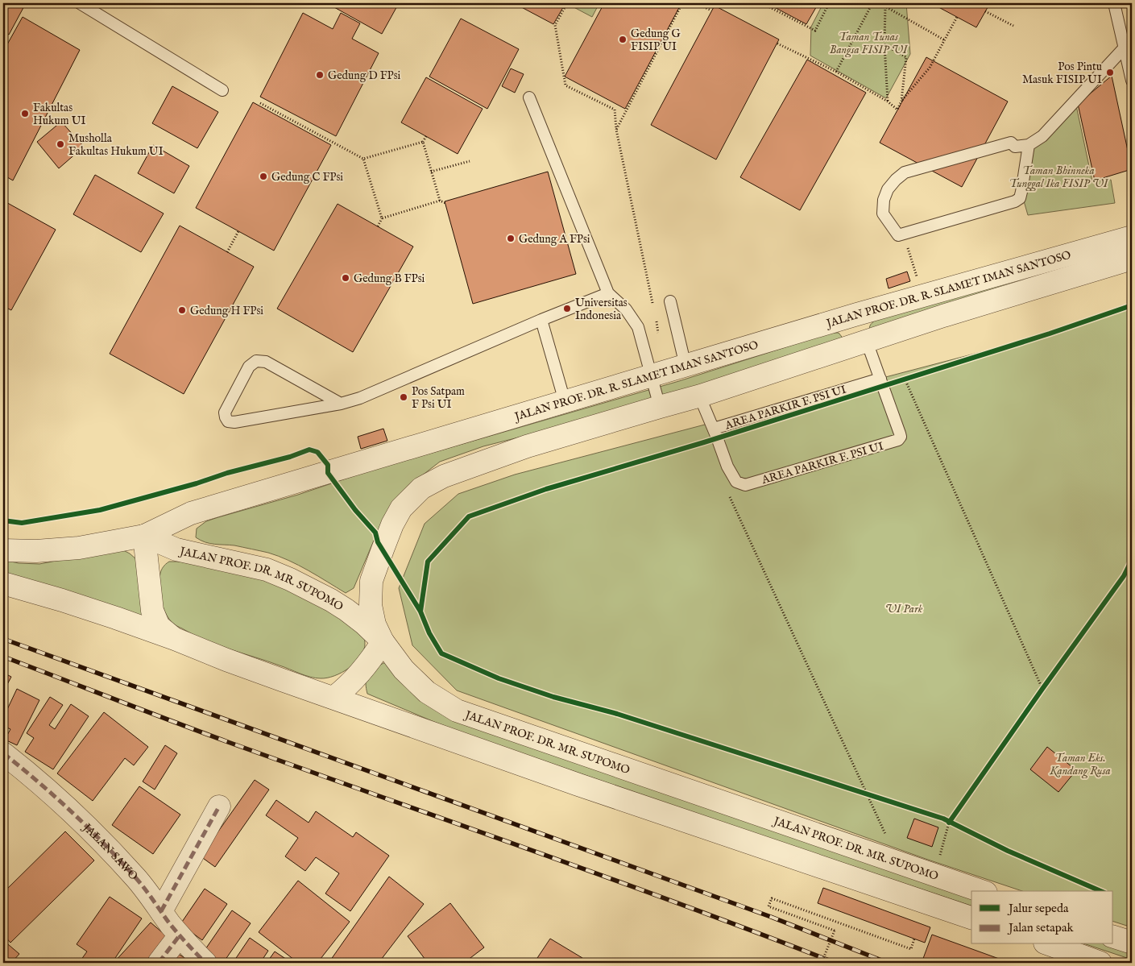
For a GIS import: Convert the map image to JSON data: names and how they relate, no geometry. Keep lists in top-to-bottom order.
{
  "streets": {
    "street": ["JALAN PROF. DR. R. SLAMET IMAN SANTOSO", "JALAN PROF. DR. MR. SUPOMO", "JALAN SAWO"],
    "lane": ["AREA PARKIR F. PSI UI"]
  },
  "crossings": [
    ["JALAN PROF. DR. R. SLAMET IMAN SANTOSO", "AREA PARKIR F. PSI UI"],
    ["JALAN PROF. DR. R. SLAMET IMAN SANTOSO", "JALAN PROF. DR. MR. SUPOMO"]
  ],
  "parks": [
    "Taman Tunas Bangsa FISIP UI",
    "Taman Bhinneka Tunggal Ika FISIP UI",
    "UI Park",
    "Taman Eks. Kandang Rusa"
  ],
  "places": [
    "Gedung G FISIP UI",
    "Pos Pintu Masuk FISIP UI",
    "Gedung D FPsi",
    "Fakultas Hukum UI",
    "Musholla Fakultas Hukum UI",
    "Gedung C FPsi",
    "Gedung A FPsi",
    "Gedung B FPsi",
    "Universitas Indonesia",
    "Gedung H FPsi",
    "Pos Satpam F Psi UI"
  ],
  "legend": ["Jalur sepeda", "Jalan setapak"]
}
